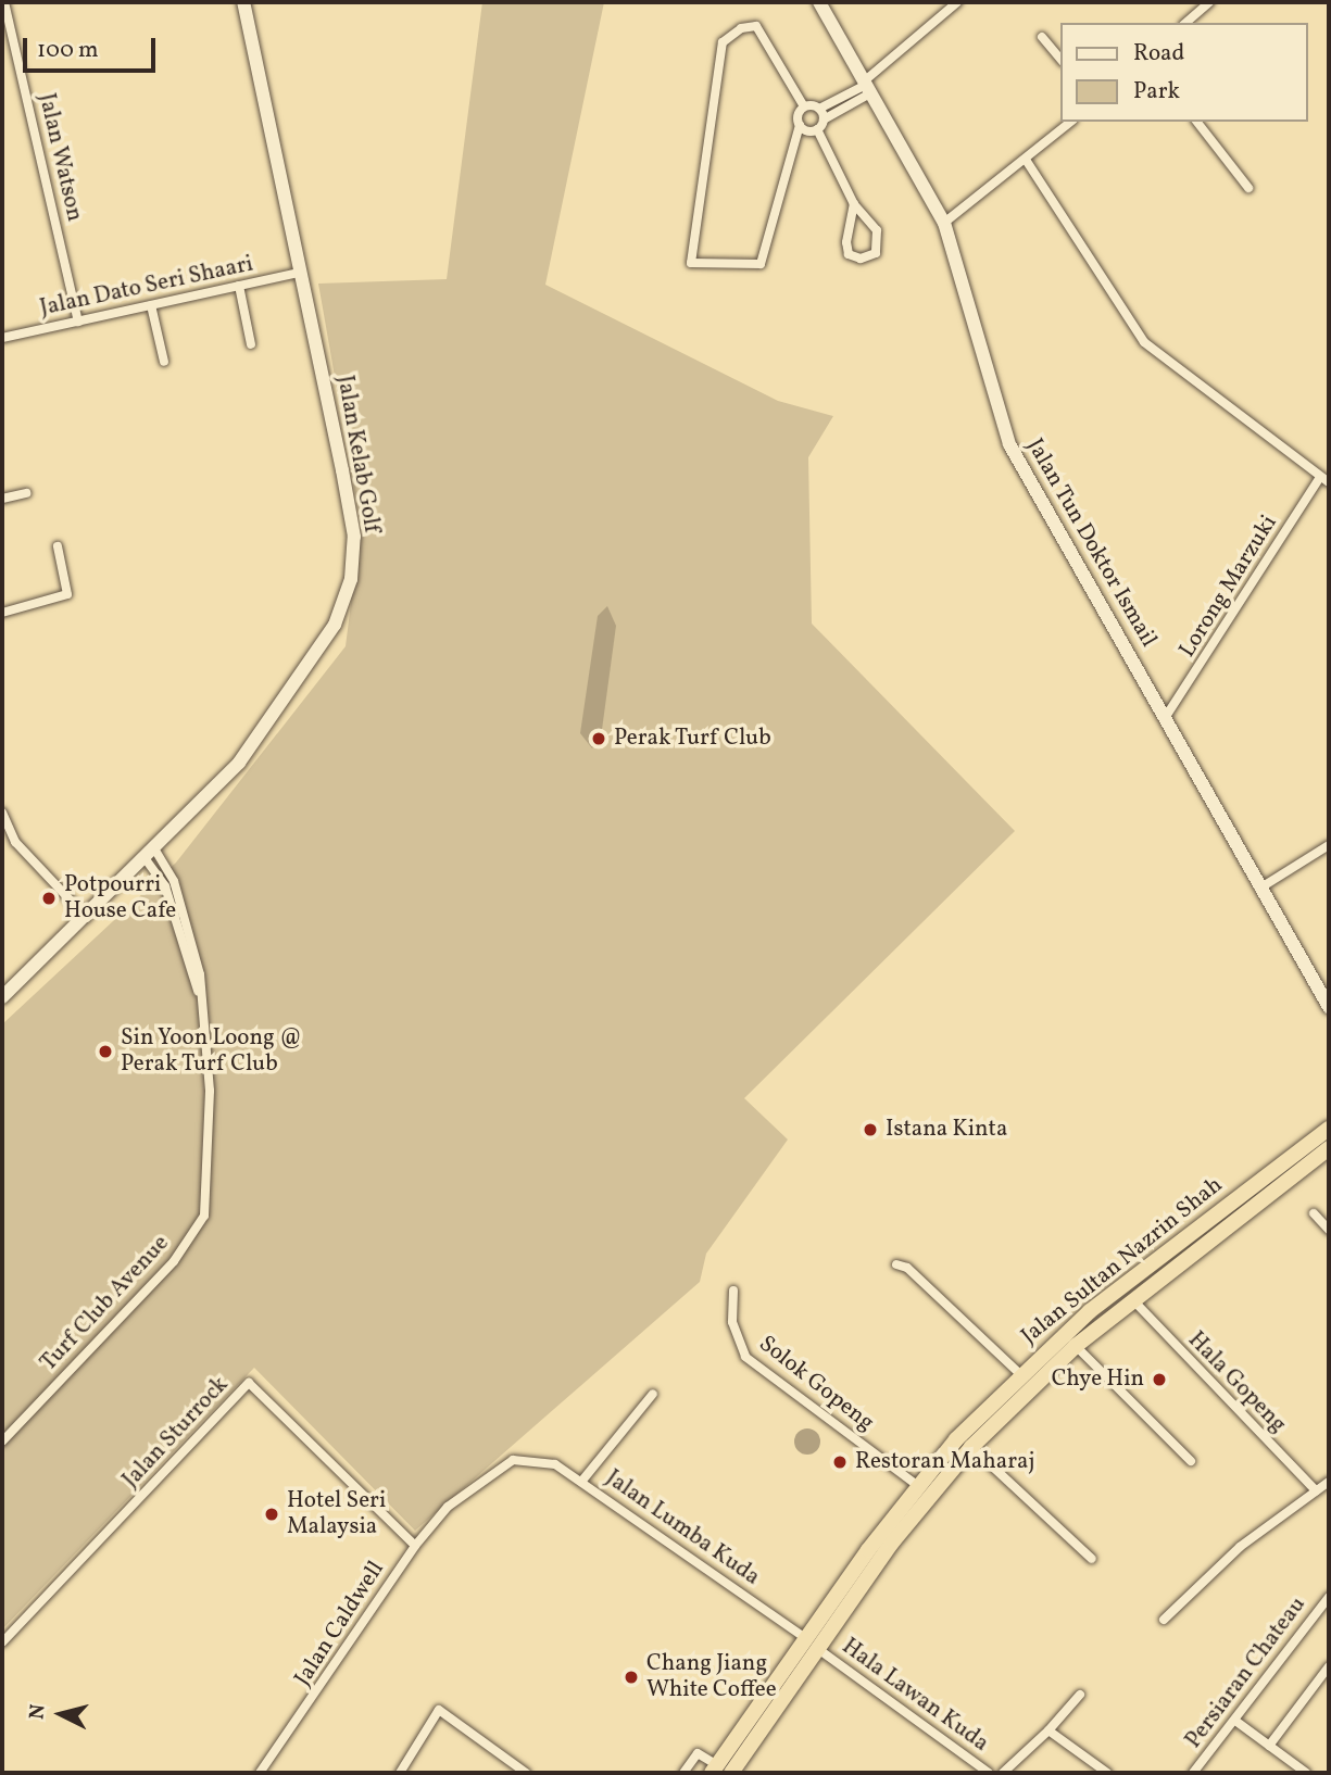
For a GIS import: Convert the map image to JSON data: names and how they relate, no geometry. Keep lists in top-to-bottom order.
{
  "streets": {
    "highway": ["Jalan Sultan Nazrin Shah"],
    "street": [
      "Jalan Watson",
      "Jalan Dato Seri Shaari",
      "Jalan Kelab Golf",
      "Jalan Tun Doktor Ismail",
      "Lorong Marzuki",
      "Turf Club Avenue",
      "Hala Gopeng",
      "Solok Gopeng",
      "Jalan Sturrock",
      "Jalan Lumba Kuda",
      "Jalan Caldwell",
      "Persiaran Chateau",
      "Hala Lawan Kuda"
    ]
  },
  "crossings": [
    ["Jalan Watson", "Jalan Dato Seri Shaari"],
    ["Jalan Dato Seri Shaari", "Jalan Kelab Golf"],
    ["Jalan Kelab Golf", "Turf Club Avenue"],
    ["Jalan Tun Doktor Ismail", "Lorong Marzuki"],
    ["Jalan Sultan Nazrin Shah", "Hala Gopeng"],
    ["Jalan Sultan Nazrin Shah", "Solok Gopeng"],
    ["Jalan Sultan Nazrin Shah", "Jalan Lumba Kuda"],
    ["Jalan Sultan Nazrin Shah", "Hala Lawan Kuda"],
    ["Jalan Sturrock", "Jalan Caldwell"],
    ["Jalan Lumba Kuda", "Jalan Caldwell"]
  ],
  "places": [
    "Perak Turf Club",
    "Potpourri House Cafe",
    "Sin Yoon Loong @ Perak Turf Club",
    "Istana Kinta",
    "Chye Hin",
    "Restoran Maharaj",
    "Hotel Seri Malaysia",
    "Chang Jiang White Coffee"
  ],
  "legend": ["Road", "Park"],
  "scale_bar": "100 m",
  "north": "left"
}
